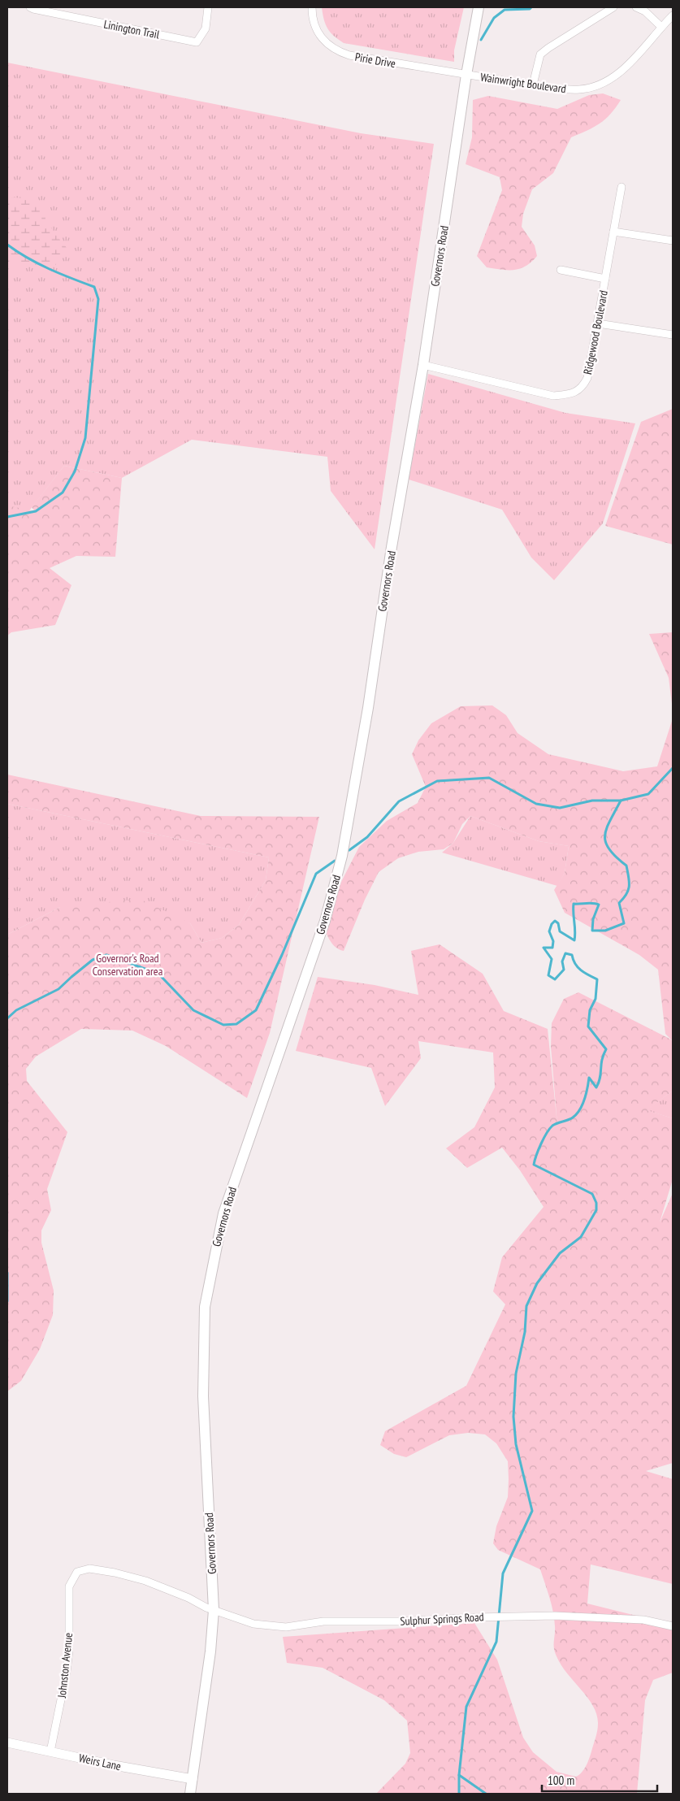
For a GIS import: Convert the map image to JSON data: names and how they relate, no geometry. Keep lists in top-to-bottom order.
{
  "streets": {
    "main road": ["Governors Road"],
    "street": [
      "Linington Trail",
      "Pirie Drive",
      "Wainwright Boulevard",
      "Ridgewood Boulevard",
      "Sulphur Springs Road",
      "Johnston Avenue",
      "Weirs Lane"
    ]
  },
  "crossings": [
    ["Pirie Drive", "Wainwright Boulevard"],
    ["Pirie Drive", "Governors Road"],
    ["Wainwright Boulevard", "Governors Road"],
    ["Governors Road", "Ridgewood Boulevard"],
    ["Governors Road", "Sulphur Springs Road"],
    ["Governors Road", "Weirs Lane"],
    ["Sulphur Springs Road", "Johnston Avenue"],
    ["Johnston Avenue", "Weirs Lane"]
  ],
  "parks": ["Governor's Road Conservation area"],
  "scale_bar": "100 m"
}
